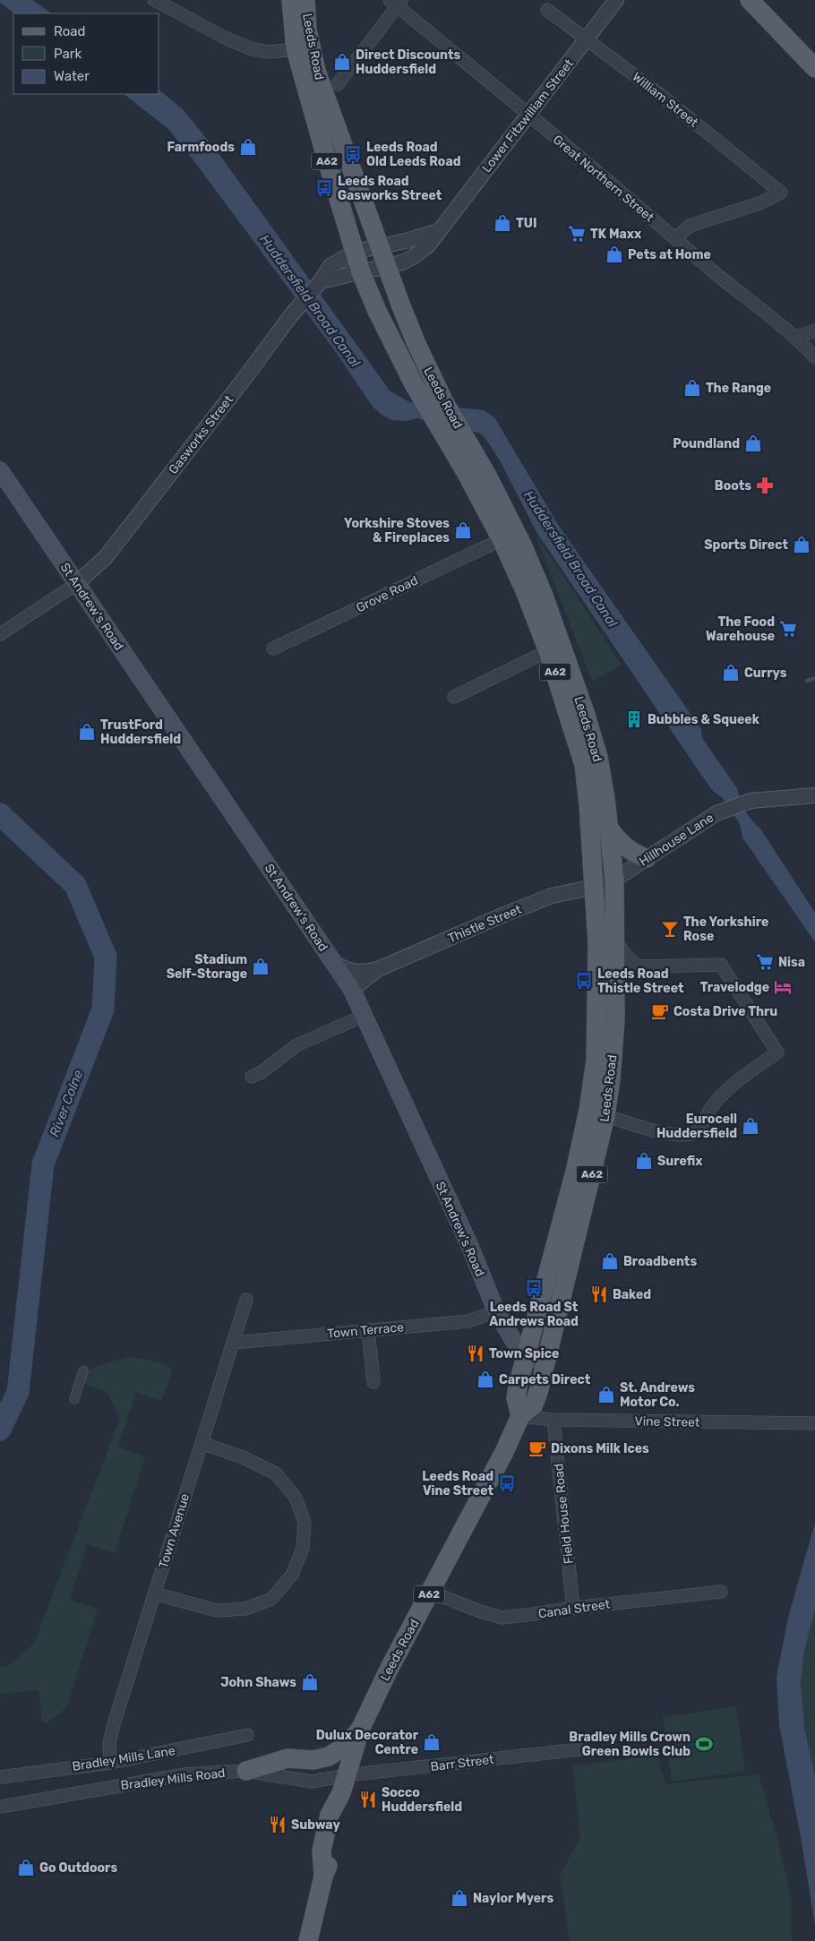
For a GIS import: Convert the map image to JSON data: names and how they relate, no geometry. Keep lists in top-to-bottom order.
{
  "streets": {
    "main road": ["Leeds Road", "A62", "St Andrew's Road"],
    "street": [
      "William Street",
      "Lower Fitzwilliam Street",
      "Great Northern Street",
      "Gasworks Street",
      "Grove Road",
      "Hillhouse Lane",
      "Thistle Street",
      "Town Terrace",
      "Vine Street",
      "Field House Road",
      "Town Avenue",
      "Canal Street",
      "Bradley Mills Lane",
      "Barr Street",
      "Bradley Mills Road"
    ]
  },
  "crossings": [
    ["Leeds Road", "Lower Fitzwilliam Street"],
    ["Leeds Road", "Gasworks Street"],
    ["Leeds Road", "Grove Road"],
    ["Leeds Road", "St Andrew's Road"],
    ["Leeds Road", "Hillhouse Lane"],
    ["Leeds Road", "Thistle Street"],
    ["Leeds Road", "Vine Street"],
    ["Leeds Road", "Canal Street"],
    ["Leeds Road", "Barr Street"],
    ["Leeds Road", "Bradley Mills Road"],
    ["William Street", "Lower Fitzwilliam Street"],
    ["William Street", "Great Northern Street"],
    ["Lower Fitzwilliam Street", "Great Northern Street"],
    ["Gasworks Street", "St Andrew's Road"],
    ["St Andrew's Road", "Thistle Street"],
    ["St Andrew's Road", "Town Terrace"],
    ["Hillhouse Lane", "Thistle Street"],
    ["Town Terrace", "Town Avenue"],
    ["Vine Street", "Field House Road"],
    ["Field House Road", "Canal Street"],
    ["Town Avenue", "Bradley Mills Lane"],
    ["Barr Street", "Bradley Mills Road"]
  ],
  "water": ["Huddersfield Broad Canal", "River Colne"],
  "places": {
    "shop": [
      "Direct Discounts Huddersfield",
      "Farmfoods",
      "TUI",
      "Pets at Home",
      "The Range",
      "Poundland",
      "Yorkshire Stoves & Fireplaces",
      "Sports Direct",
      "Currys",
      "TrustFord Huddersfield",
      "Stadium Self-Storage",
      "Eurocell Huddersfield",
      "Surefix",
      "Broadbents",
      "Carpets Direct",
      "St. Andrews Motor Co.",
      "John Shaws",
      "Dulux Decorator Centre",
      "Go Outdoors",
      "Naylor Myers"
    ],
    "bus stop": [
      "Leeds Road Old Leeds Road",
      "Leeds Road Gasworks Street",
      "Leeds Road Thistle Street",
      "Leeds Road St Andrews Road",
      "Leeds Road Vine Street"
    ],
    "supermarket": ["TK Maxx", "The Food Warehouse", "Nisa"],
    "pharmacy": ["Boots"],
    "building": ["Bubbles & Squeek"],
    "bar": ["The Yorkshire Rose"],
    "hotel": ["Travelodge"],
    "cafe": ["Costa Drive Thru", "Dixons Milk Ices"],
    "restaurant": [
      "Baked",
      "Town Spice",
      "Socco Huddersfield",
      "Subway"
    ],
    "sports": ["Bradley Mills Crown Green Bowls Club"]
  },
  "legend": ["Road", "Park", "Water"]
}
